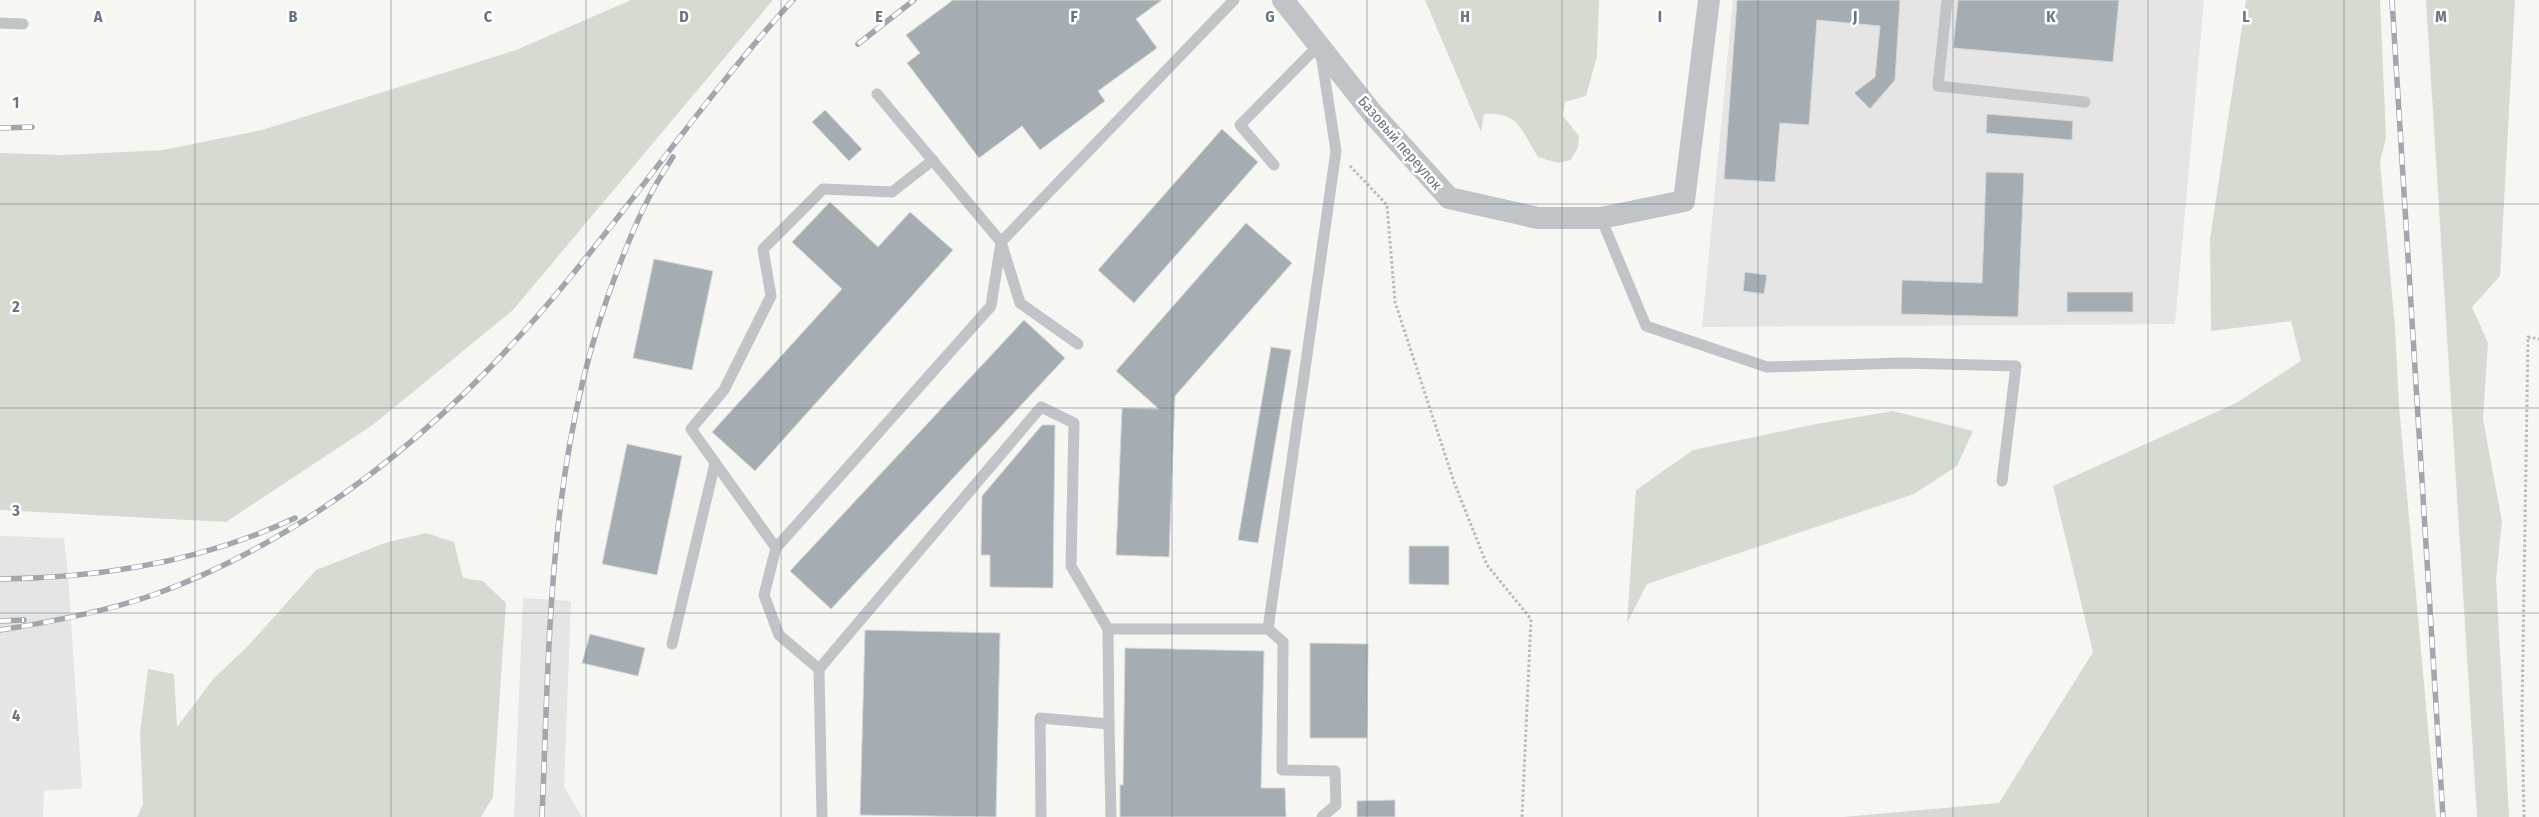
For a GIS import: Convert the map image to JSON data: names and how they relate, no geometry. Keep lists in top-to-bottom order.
{
  "streets": {
    "street": ["Базовый переулок"]
  },
  "grid": {
    "columns": [
      "A",
      "B",
      "C",
      "D",
      "E",
      "F",
      "G",
      "H",
      "I",
      "J",
      "K",
      "L",
      "M"
    ],
    "rows": [
      "1",
      "2",
      "3",
      "4"
    ]
  }
}
